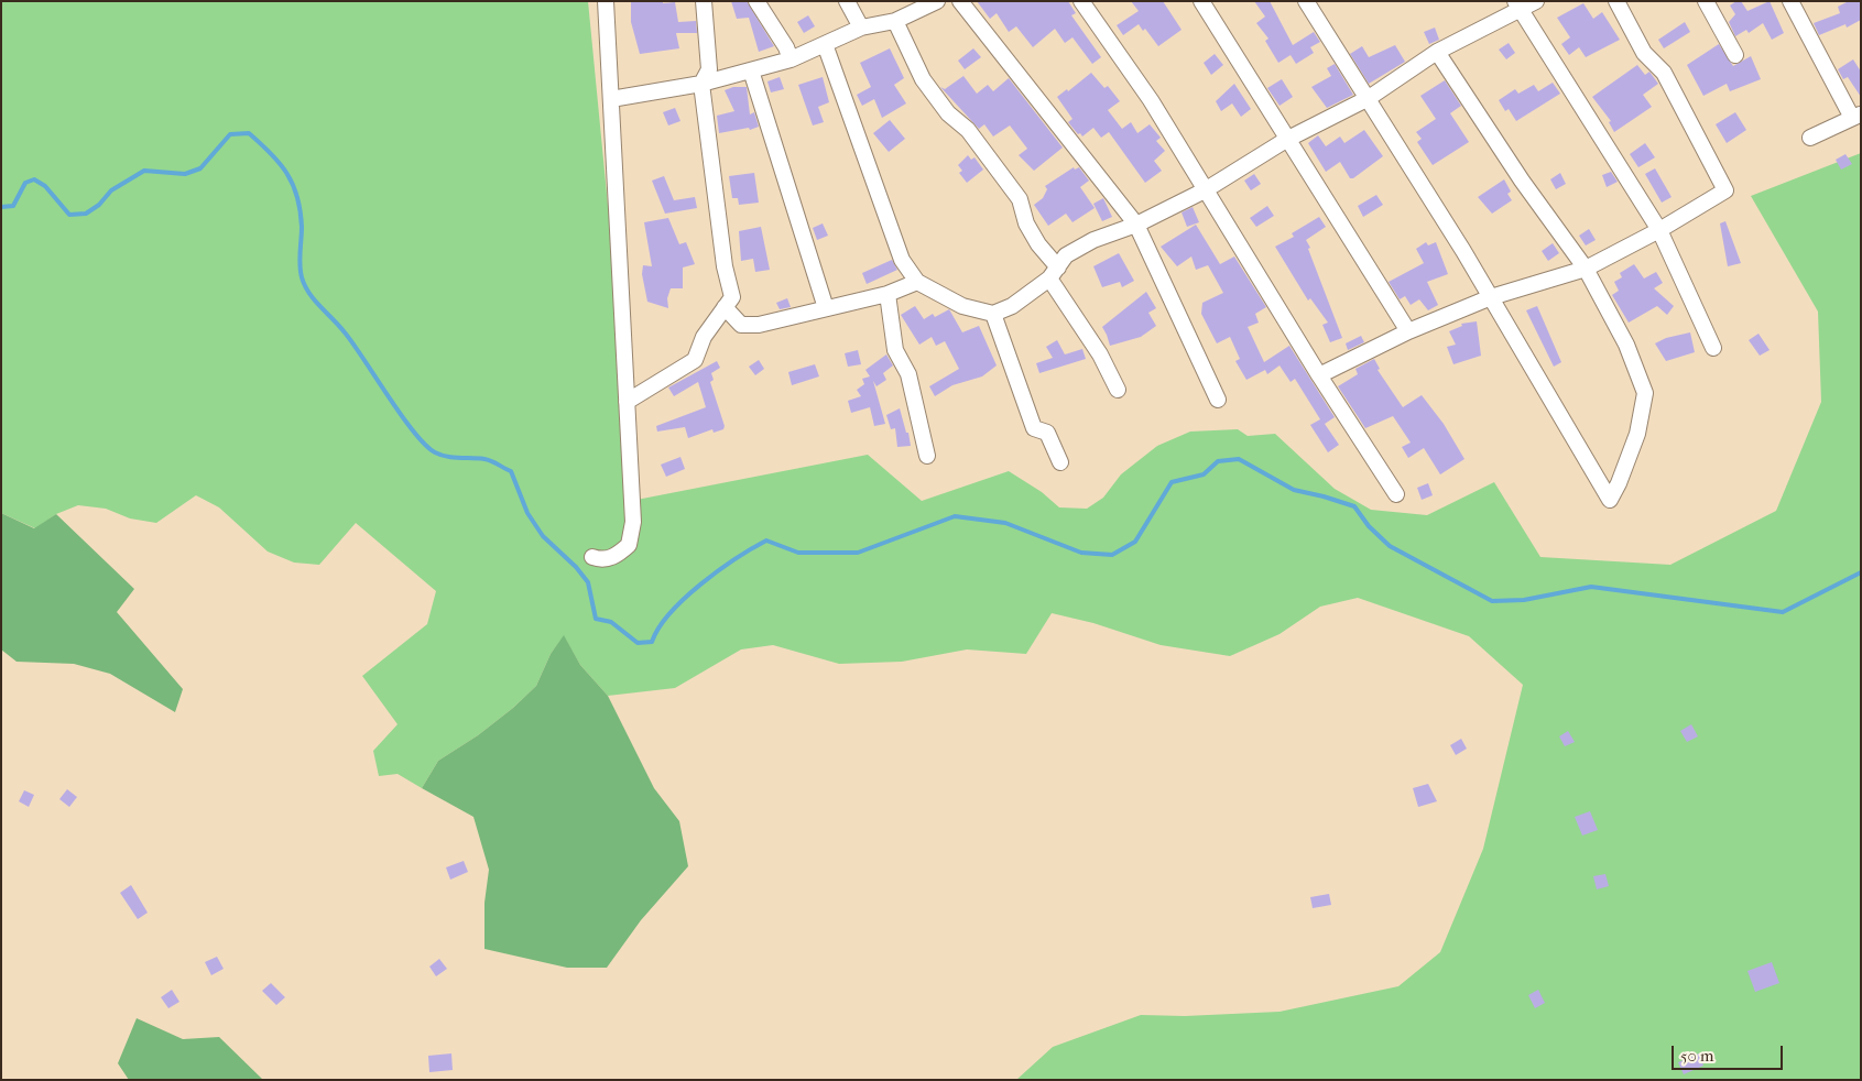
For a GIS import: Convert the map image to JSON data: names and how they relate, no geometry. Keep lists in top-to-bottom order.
{
  "scale_bar": "50 m"
}
